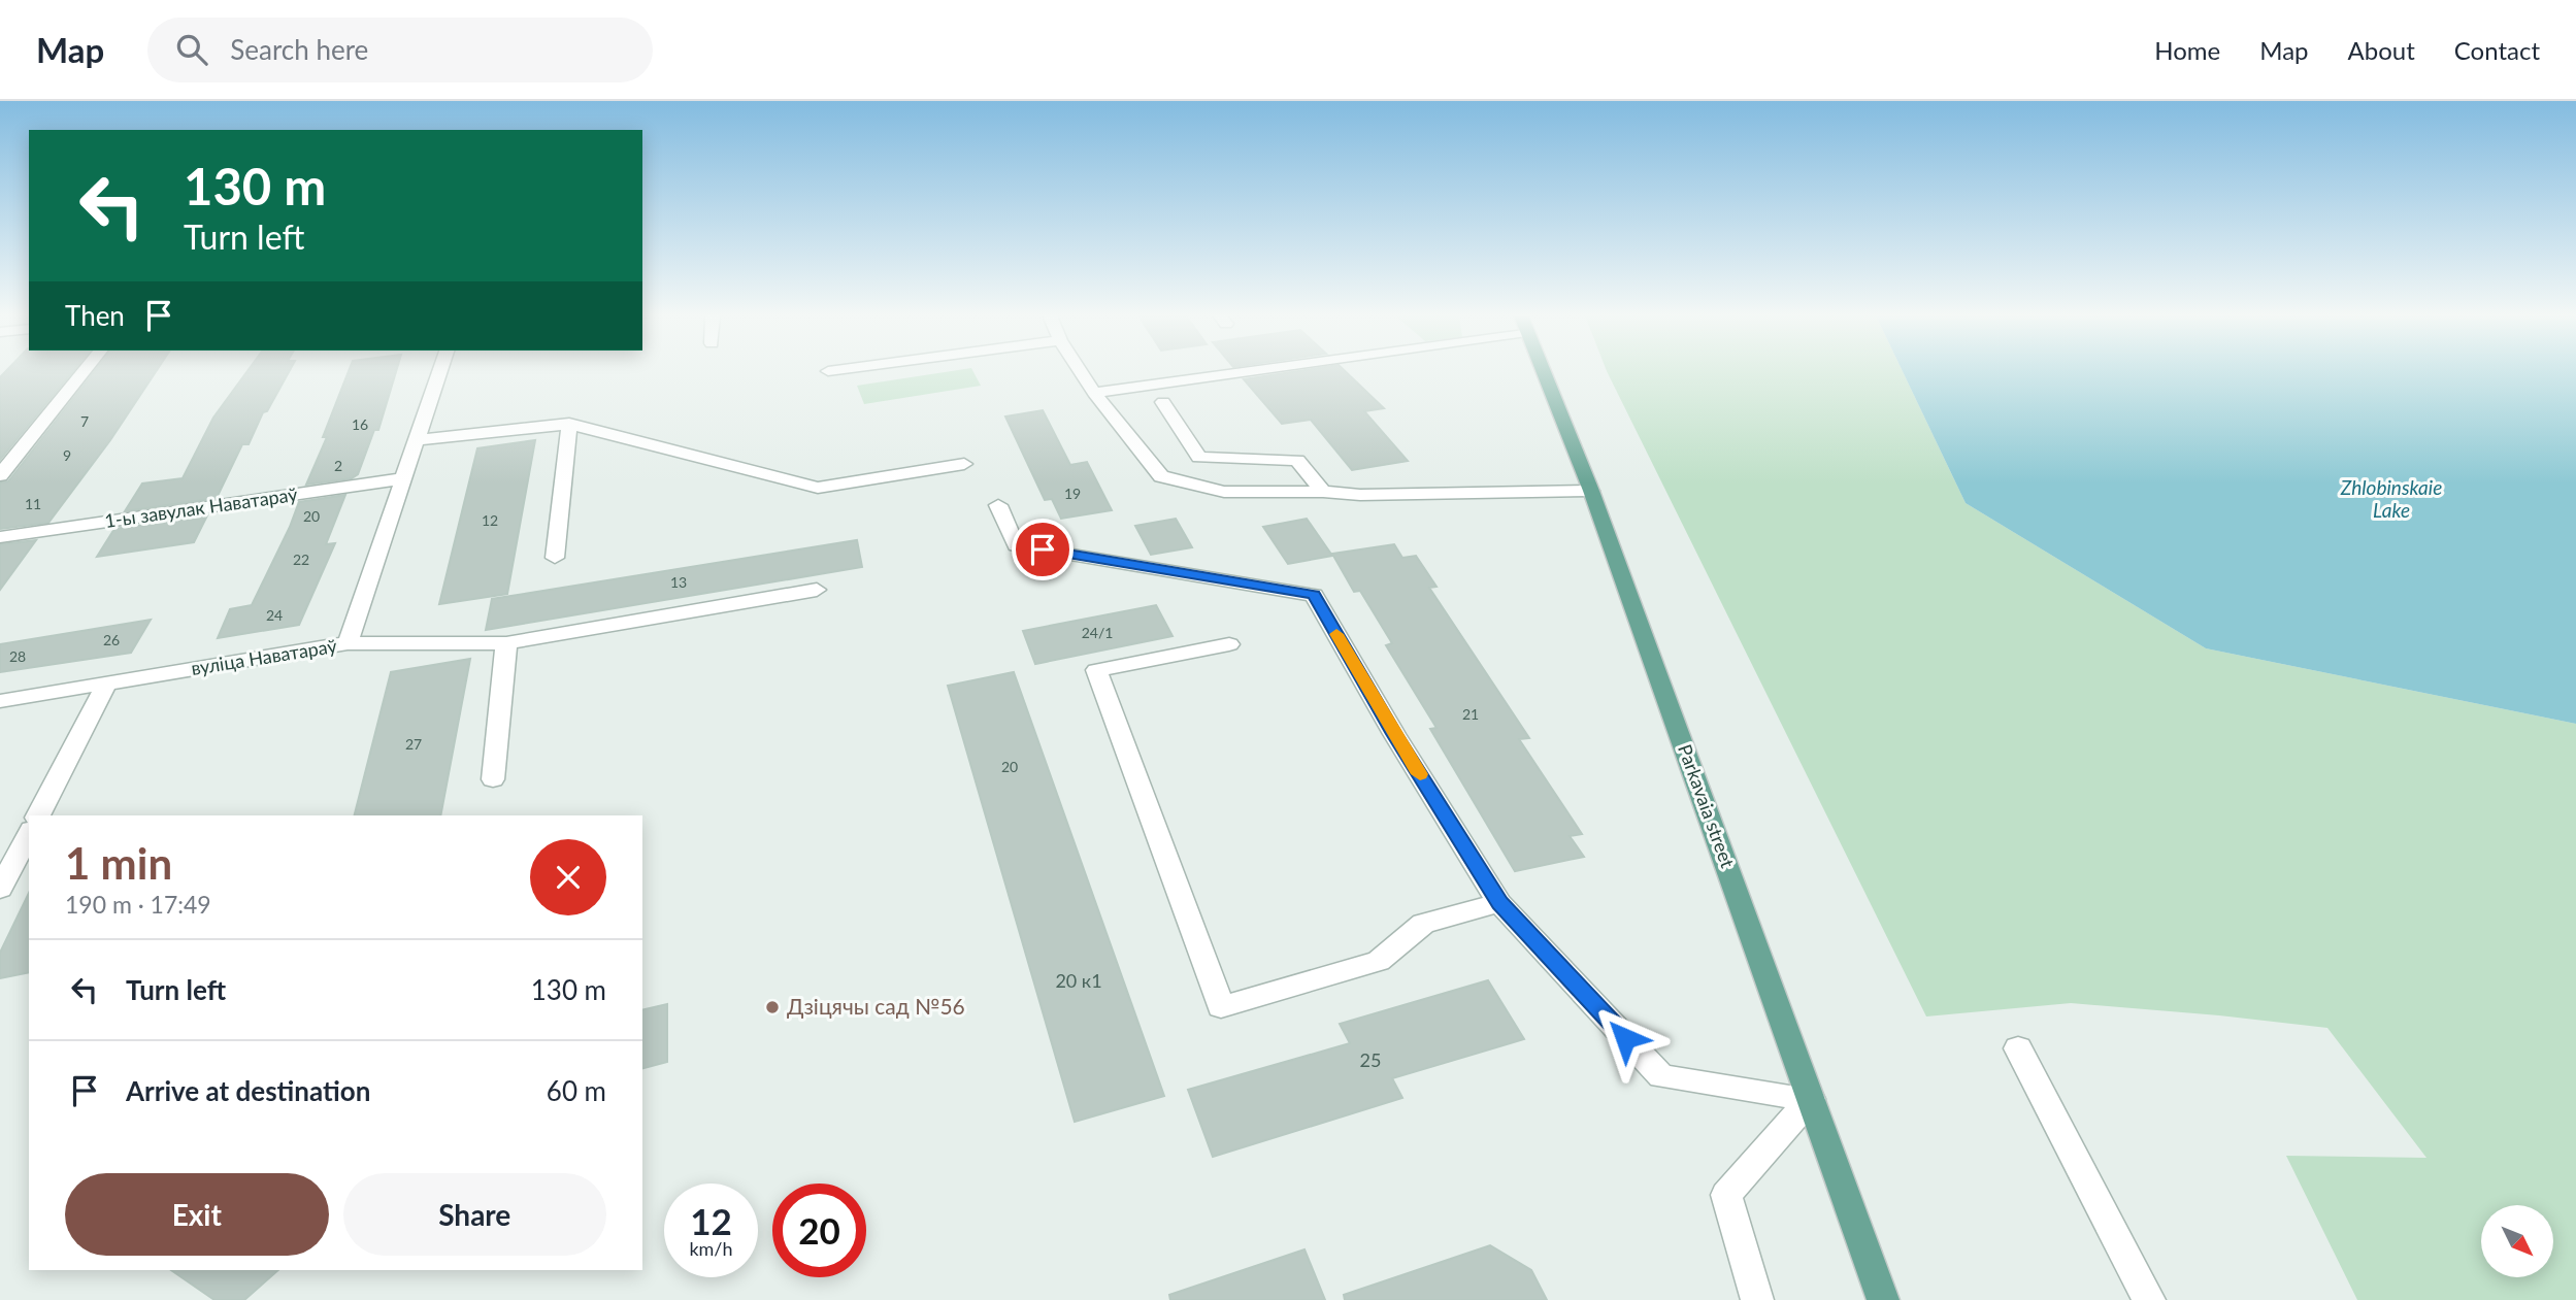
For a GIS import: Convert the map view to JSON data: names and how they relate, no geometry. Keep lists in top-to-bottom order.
{
  "streets": {
    "main road": ["Parkavaia street"],
    "street": ["1-ы завулак Наватараў", "вуліца Наватараў"]
  },
  "crossings": [
    ["1-ы завулак Наватараў", "вуліца Наватараў"]
  ],
  "water": ["Zhlobinskaie Lake"],
  "places": ["Дзіцячы сад №56"],
  "house_numbers": [
    "7",
    "16",
    "9",
    "2",
    "19",
    "11",
    "20",
    "12",
    "22",
    "13",
    "24",
    "24/1",
    "26",
    "28",
    "21",
    "27",
    "20",
    "20 к1",
    "25"
  ],
  "north": "bottom right",
  "page": {
    "header": "Map",
    "search": "Search here",
    "nav": [
      "Home",
      "Map",
      "About",
      "Contact"
    ],
    "turn": ["130 m", "Turn left"],
    "then": "Then",
    "heading": ["1 min", "190 m · 17:49"],
    "list": [
      {
        "name": "Turn left",
        "value": "130 m"
      },
      {
        "name": "Arrive at destination",
        "value": "60 m"
      }
    ],
    "buttons": ["Exit", "Share"],
    "speed": "12 km/h",
    "limit": "20"
  }
}
